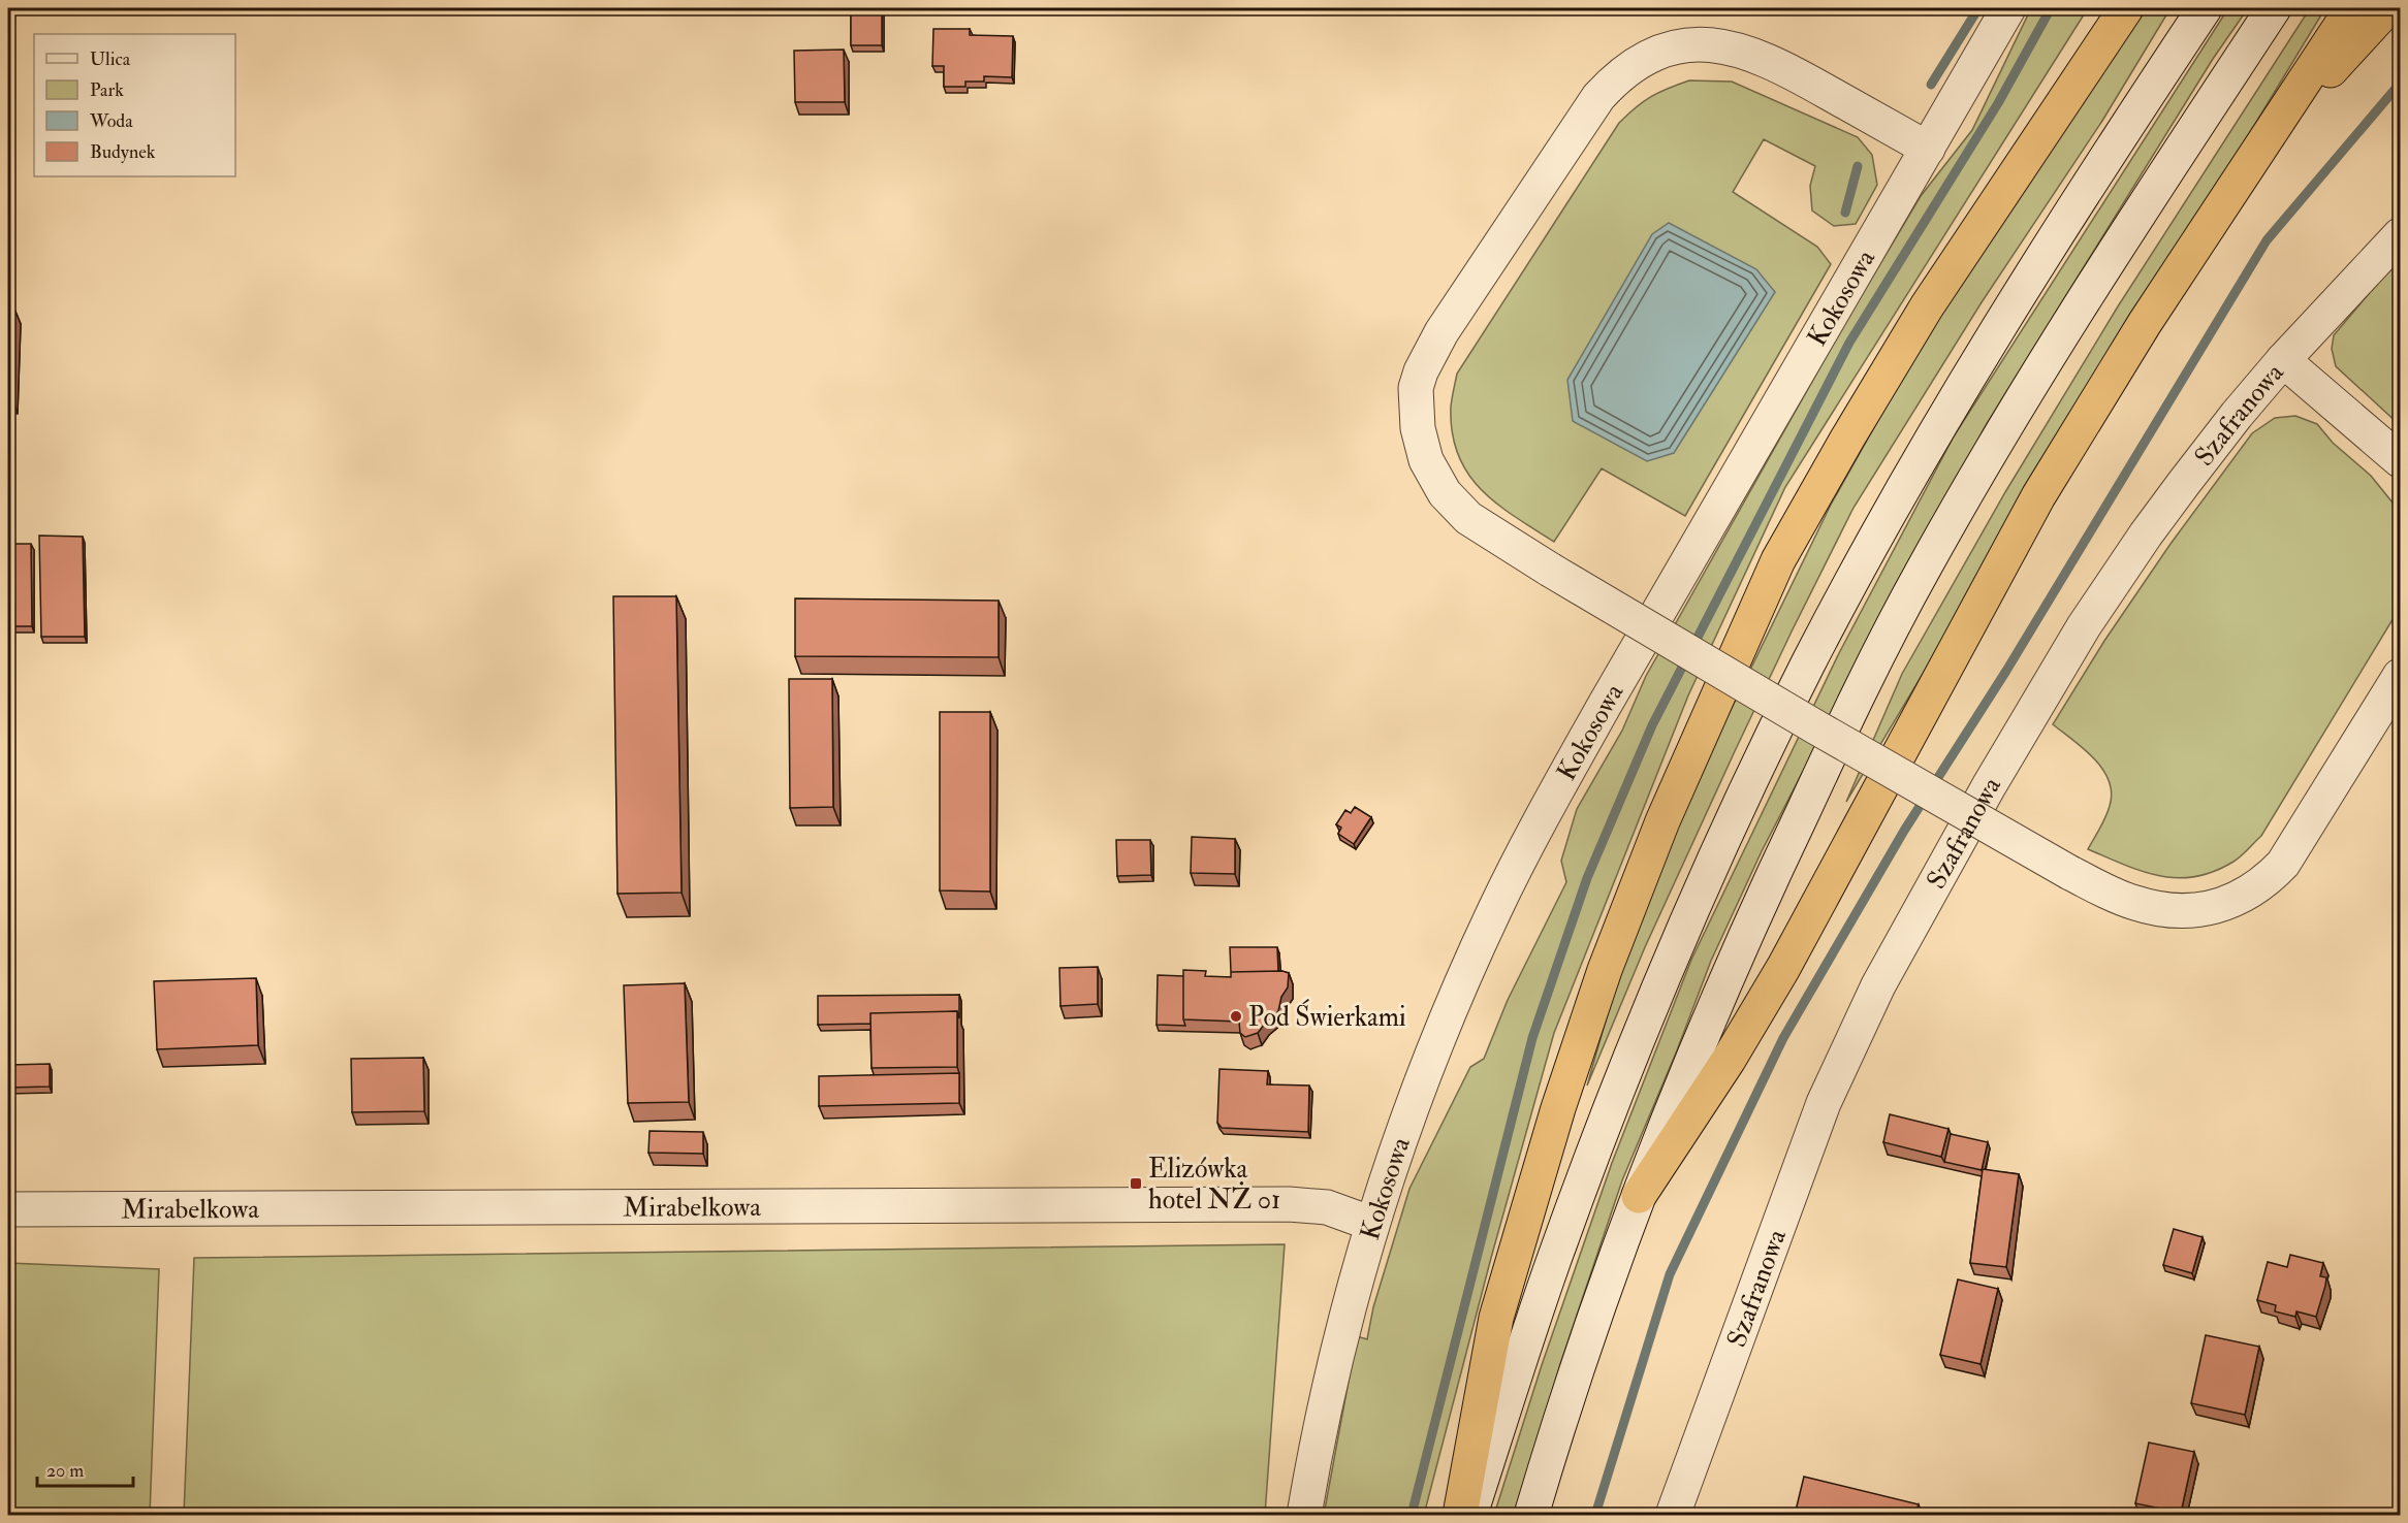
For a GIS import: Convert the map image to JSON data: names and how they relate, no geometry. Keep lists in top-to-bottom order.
{
  "streets": {
    "street": ["Kokosowa", "Szafranowa", "Mirabelkowa"]
  },
  "crossings": [
    ["Kokosowa", "Mirabelkowa"]
  ],
  "places": {
    "other": ["Pod Świerkami"],
    "transit": ["Elizówka hotel NŻ 01"]
  },
  "legend": [
    "Ulica",
    "Park",
    "Woda",
    "Budynek"
  ],
  "scale_bar": "20 m"
}
